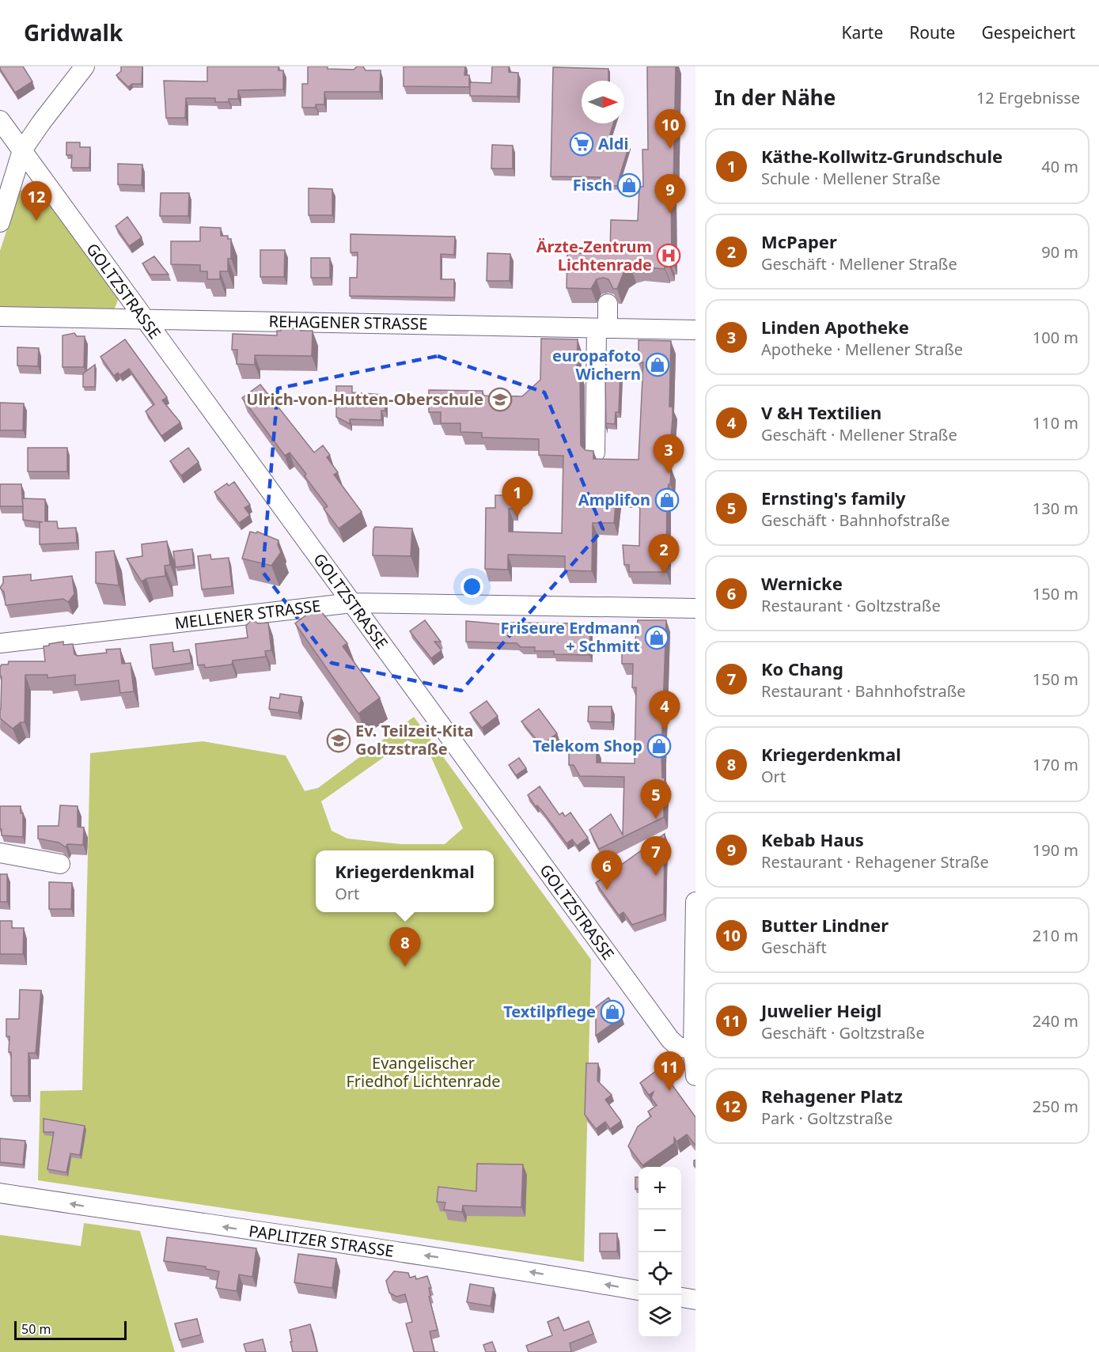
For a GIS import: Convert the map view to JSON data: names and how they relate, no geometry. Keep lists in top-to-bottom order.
{
  "streets": {
    "street": [
      "GOLTZSTRASSE",
      "REHAGENER STRASSE",
      "MELLENER STRASSE",
      "PAPLITZER STRASSE"
    ]
  },
  "crossings": [
    ["GOLTZSTRASSE", "REHAGENER STRASSE"],
    ["GOLTZSTRASSE", "MELLENER STRASSE"]
  ],
  "one_way": ["PAPLITZER STRASSE"],
  "parks": ["Evangelischer Friedhof Lichtenrade"],
  "places": {
    "supermarket": ["Aldi"],
    "shop": [
      "Fisch",
      "europafoto Wichern",
      "Amplifon",
      "Friseure Erdmann + Schmitt",
      "Telekom Shop",
      "Textilpflege"
    ],
    "hospital": ["Ärzte-Zentrum Lichtenrade"],
    "school or university": ["Ulrich-von-Hutten-Oberschule", "Ev. Teilzeit-Kita Goltzstraße"]
  },
  "scale_bar": "50 m",
  "north": "right",
  "page": {
    "header": "Gridwalk",
    "nav": ["Karte", "Route", "Gespeichert"],
    "heading": ["In der Nähe", "12 Ergebnisse"],
    "pins": [
      "10",
      "9",
      "12",
      "3",
      "1",
      "2",
      "4",
      "5",
      "7",
      "6",
      "8",
      "11"
    ],
    "list": [
      {
        "mark": "1",
        "name": "Käthe-Kollwitz-Grundschule",
        "note": "Schule · Mellener Straße",
        "value": "40 m"
      },
      {
        "mark": "2",
        "name": "McPaper",
        "note": "Geschäft · Mellener Straße",
        "value": "90 m"
      },
      {
        "mark": "3",
        "name": "Linden Apotheke",
        "note": "Apotheke · Mellener Straße",
        "value": "100 m"
      },
      {
        "mark": "4",
        "name": "V &H Textilien",
        "note": "Geschäft · Mellener Straße",
        "value": "110 m"
      },
      {
        "mark": "5",
        "name": "Ernsting's family",
        "note": "Geschäft · Bahnhofstraße",
        "value": "130 m"
      },
      {
        "mark": "6",
        "name": "Wernicke",
        "note": "Restaurant · Goltzstraße",
        "value": "150 m"
      },
      {
        "mark": "7",
        "name": "Ko Chang",
        "note": "Restaurant · Bahnhofstraße",
        "value": "150 m"
      },
      {
        "mark": "8",
        "name": "Kriegerdenkmal",
        "note": "Ort",
        "value": "170 m"
      },
      {
        "mark": "9",
        "name": "Kebab Haus",
        "note": "Restaurant · Rehagener Straße",
        "value": "190 m"
      },
      {
        "mark": "10",
        "name": "Butter Lindner",
        "note": "Geschäft",
        "value": "210 m"
      },
      {
        "mark": "11",
        "name": "Juwelier Heigl",
        "note": "Geschäft · Goltzstraße",
        "value": "240 m"
      },
      {
        "mark": "12",
        "name": "Rehagener Platz",
        "note": "Park · Goltzstraße",
        "value": "250 m"
      }
    ],
    "popup": ["Kriegerdenkmal", "Ort"],
    "map_buttons": ["+", "−"],
    "scale": "50 m"
  }
}
